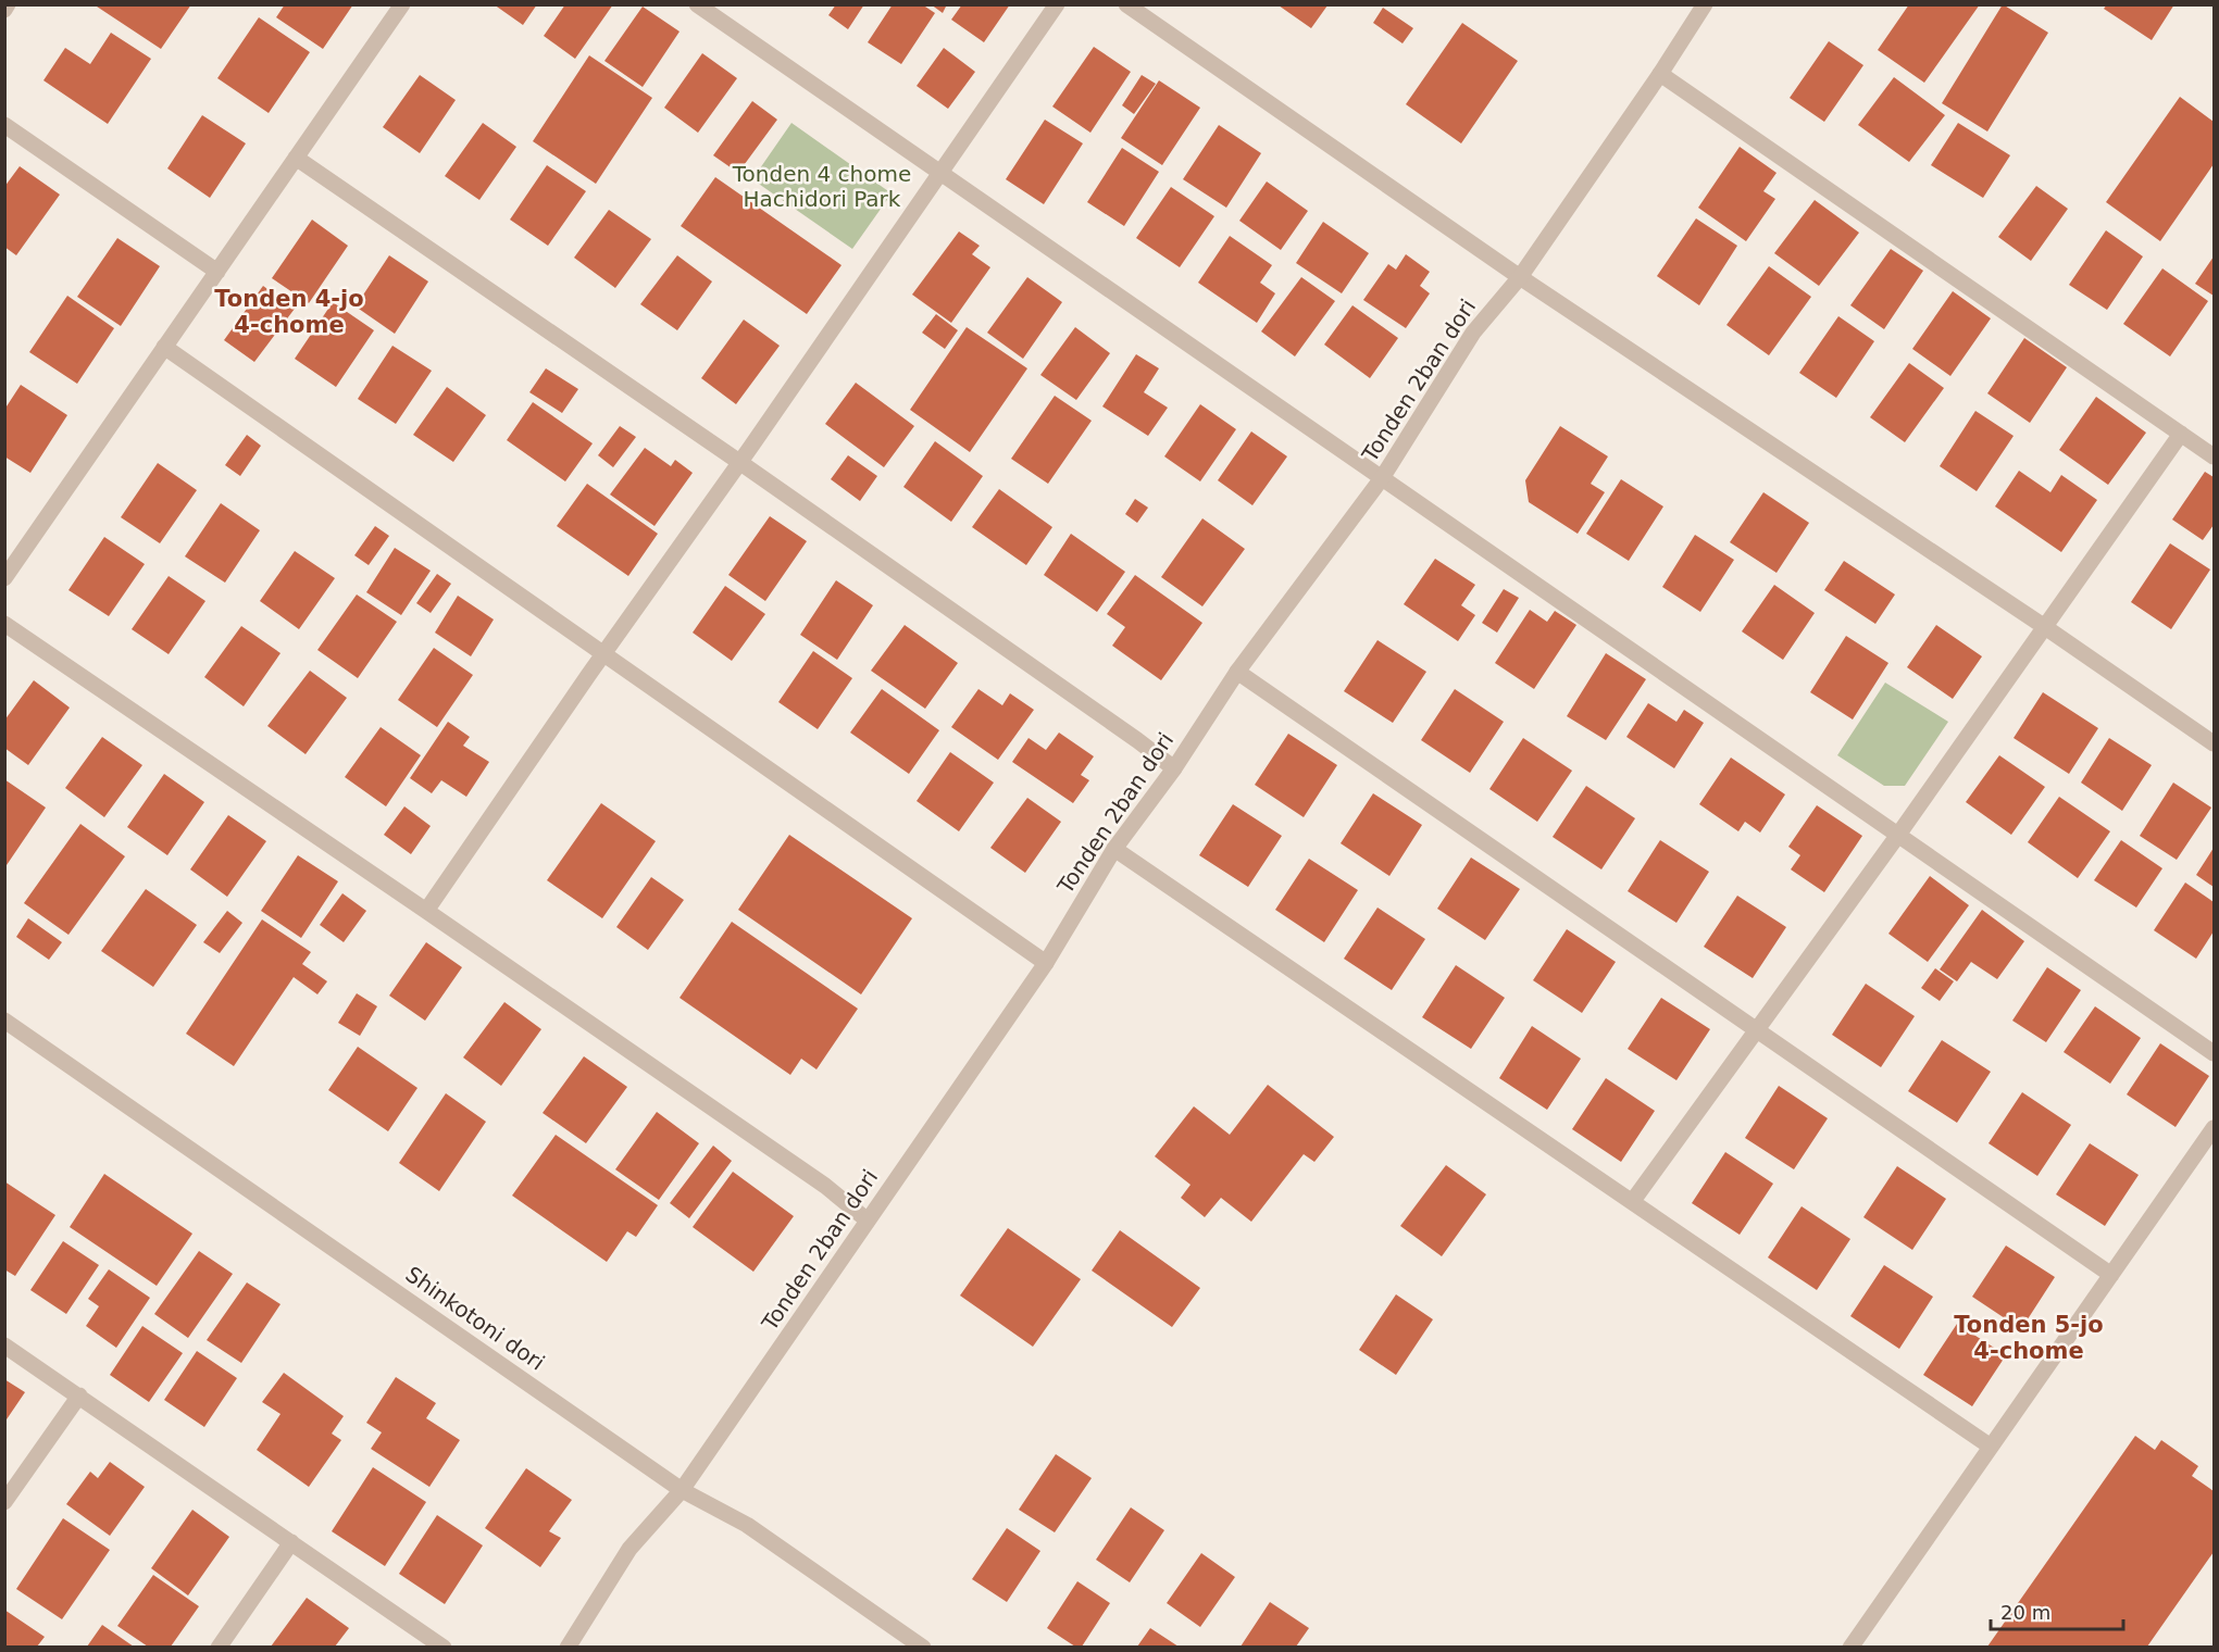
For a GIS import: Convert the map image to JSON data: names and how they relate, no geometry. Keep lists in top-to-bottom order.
{
  "streets": {
    "street": ["Tonden 2ban dori", "Shinkotoni dori"]
  },
  "crossings": [
    ["Tonden 2ban dori", "Shinkotoni dori"]
  ],
  "districts": ["Tonden 4-jo 4-chome", "Tonden 5-jo 4-chome"],
  "parks": ["Tonden 4 chome Hachidori Park"],
  "scale_bar": "20 m"
}
